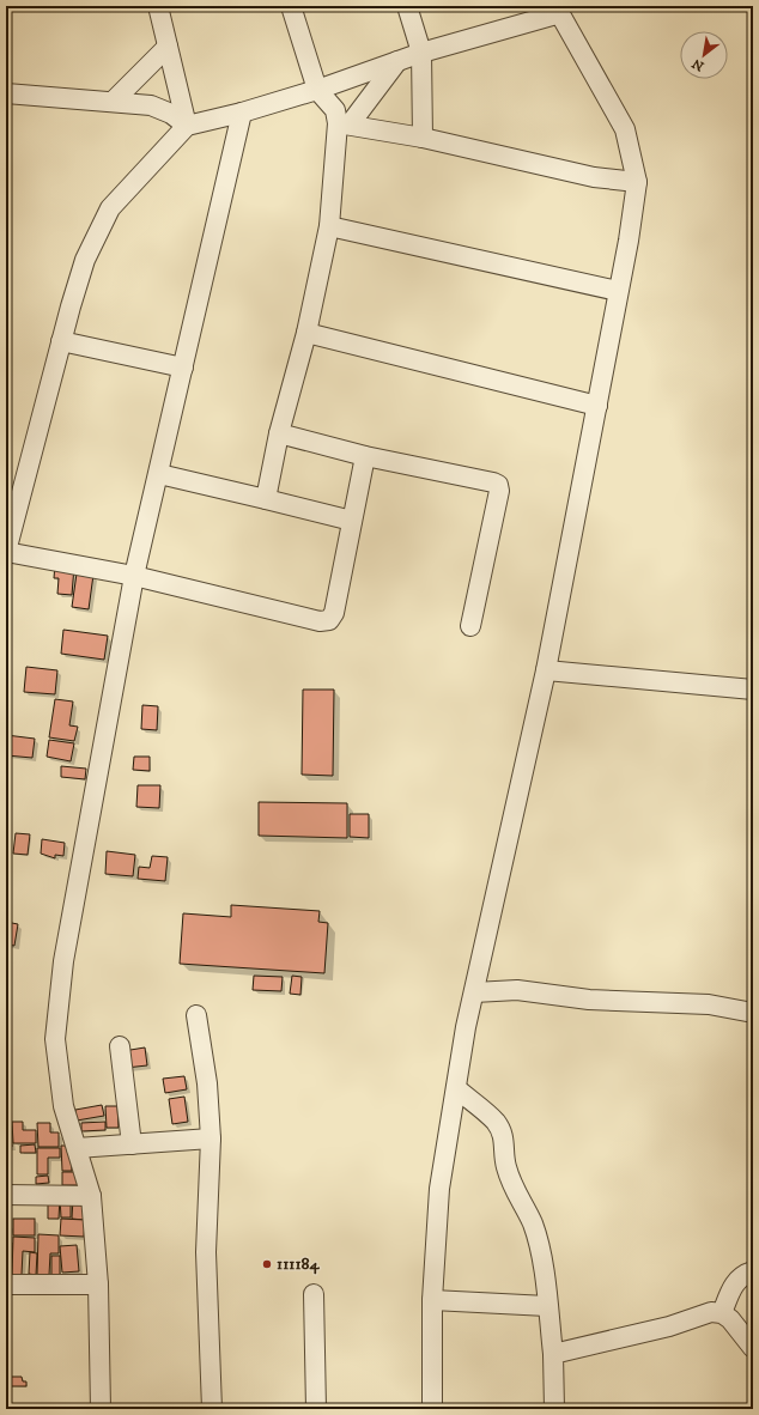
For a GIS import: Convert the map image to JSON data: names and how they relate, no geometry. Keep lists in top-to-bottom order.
{
  "places": ["111184"],
  "north": "bottom left"
}
